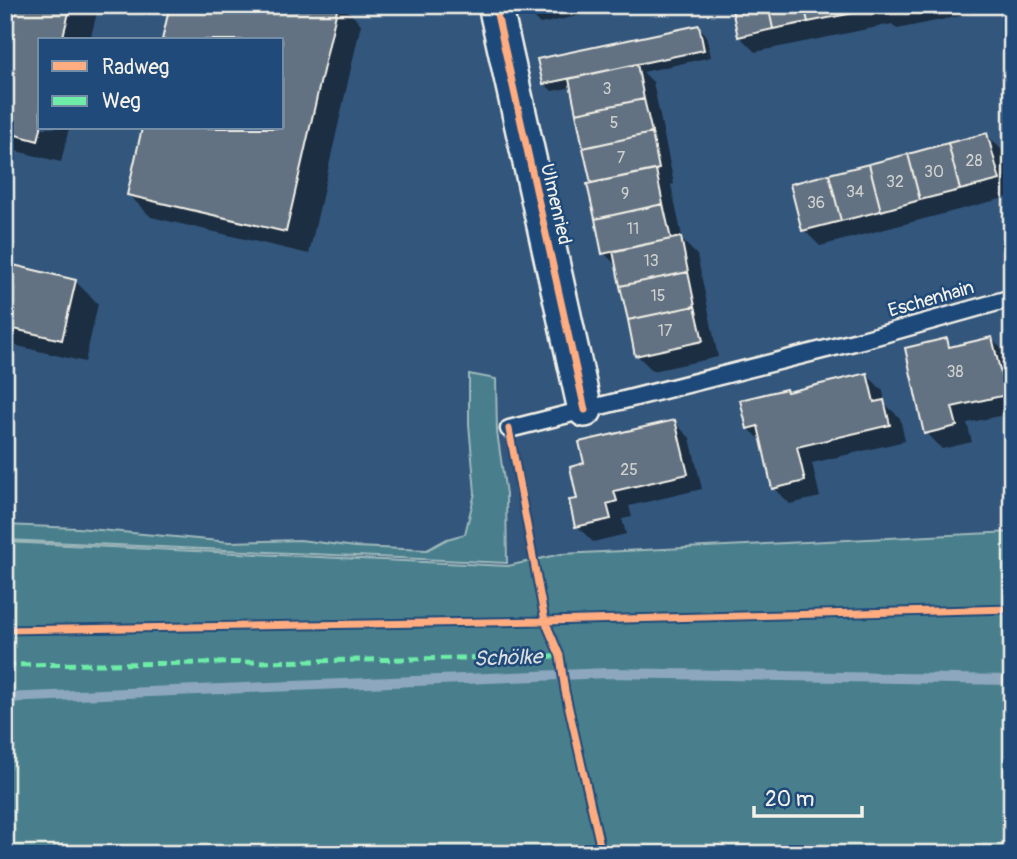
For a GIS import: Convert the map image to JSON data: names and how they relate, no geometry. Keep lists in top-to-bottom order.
{
  "streets": {
    "street": ["Ulmenried"],
    "lane": ["Eschenhain"]
  },
  "crossings": [
    ["Ulmenried", "Eschenhain"]
  ],
  "water": ["Schölke"],
  "house_numbers": [
    "3",
    "5",
    "7",
    "28",
    "30",
    "32",
    "34",
    "9",
    "36",
    "11",
    "13",
    "15",
    "17",
    "38",
    "25"
  ],
  "legend": ["Radweg", "Weg"],
  "scale_bar": "20 m"
}
